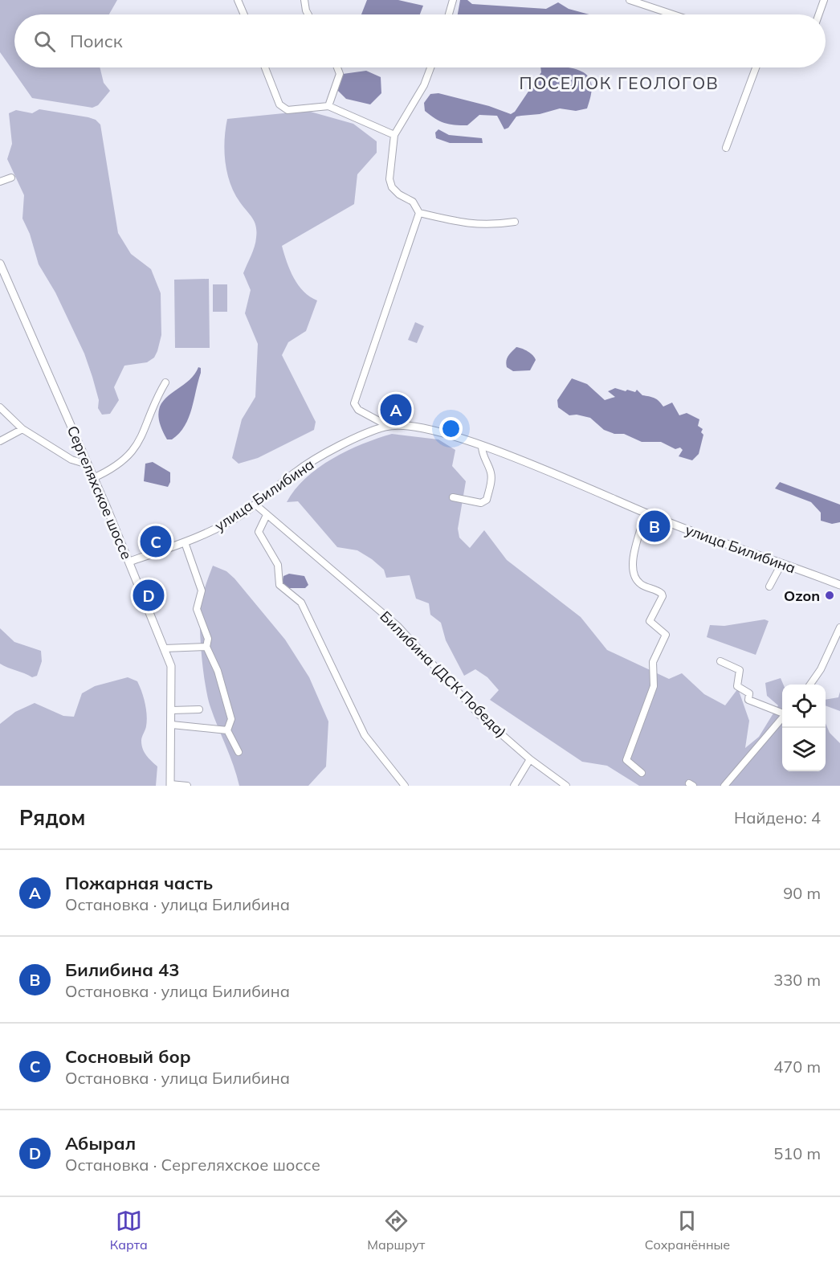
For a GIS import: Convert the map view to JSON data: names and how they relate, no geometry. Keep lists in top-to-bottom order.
{
  "streets": {
    "main road": ["Сергеляхское шоссе", "улица Билибина"],
    "street": ["Билибина (ДСК Победа)"]
  },
  "crossings": [
    ["Сергеляхское шоссе", "улица Билибина"],
    ["улица Билибина", "Билибина (ДСК Победа)"]
  ],
  "districts": ["ПОСЕЛОК ГЕОЛОГОВ"],
  "places": ["Ozon"],
  "page": {
    "search": "Поиск",
    "pins": [
      "A",
      "B",
      "C",
      "D"
    ],
    "heading": ["Рядом", "Найдено: 4"],
    "list": [
      {
        "mark": "A",
        "name": "Пожарная часть",
        "note": "Остановка · улица Билибина",
        "value": "90 m"
      },
      {
        "mark": "B",
        "name": "Билибина 43",
        "note": "Остановка · улица Билибина",
        "value": "330 m"
      },
      {
        "mark": "C",
        "name": "Сосновый бор",
        "note": "Остановка · улица Билибина",
        "value": "470 m"
      },
      {
        "mark": "D",
        "name": "Абырал",
        "note": "Остановка · Сергеляхское шоссе",
        "value": "510 m"
      }
    ],
    "nav": ["Карта", "Маршрут", "Сохранённые"]
  }
}
